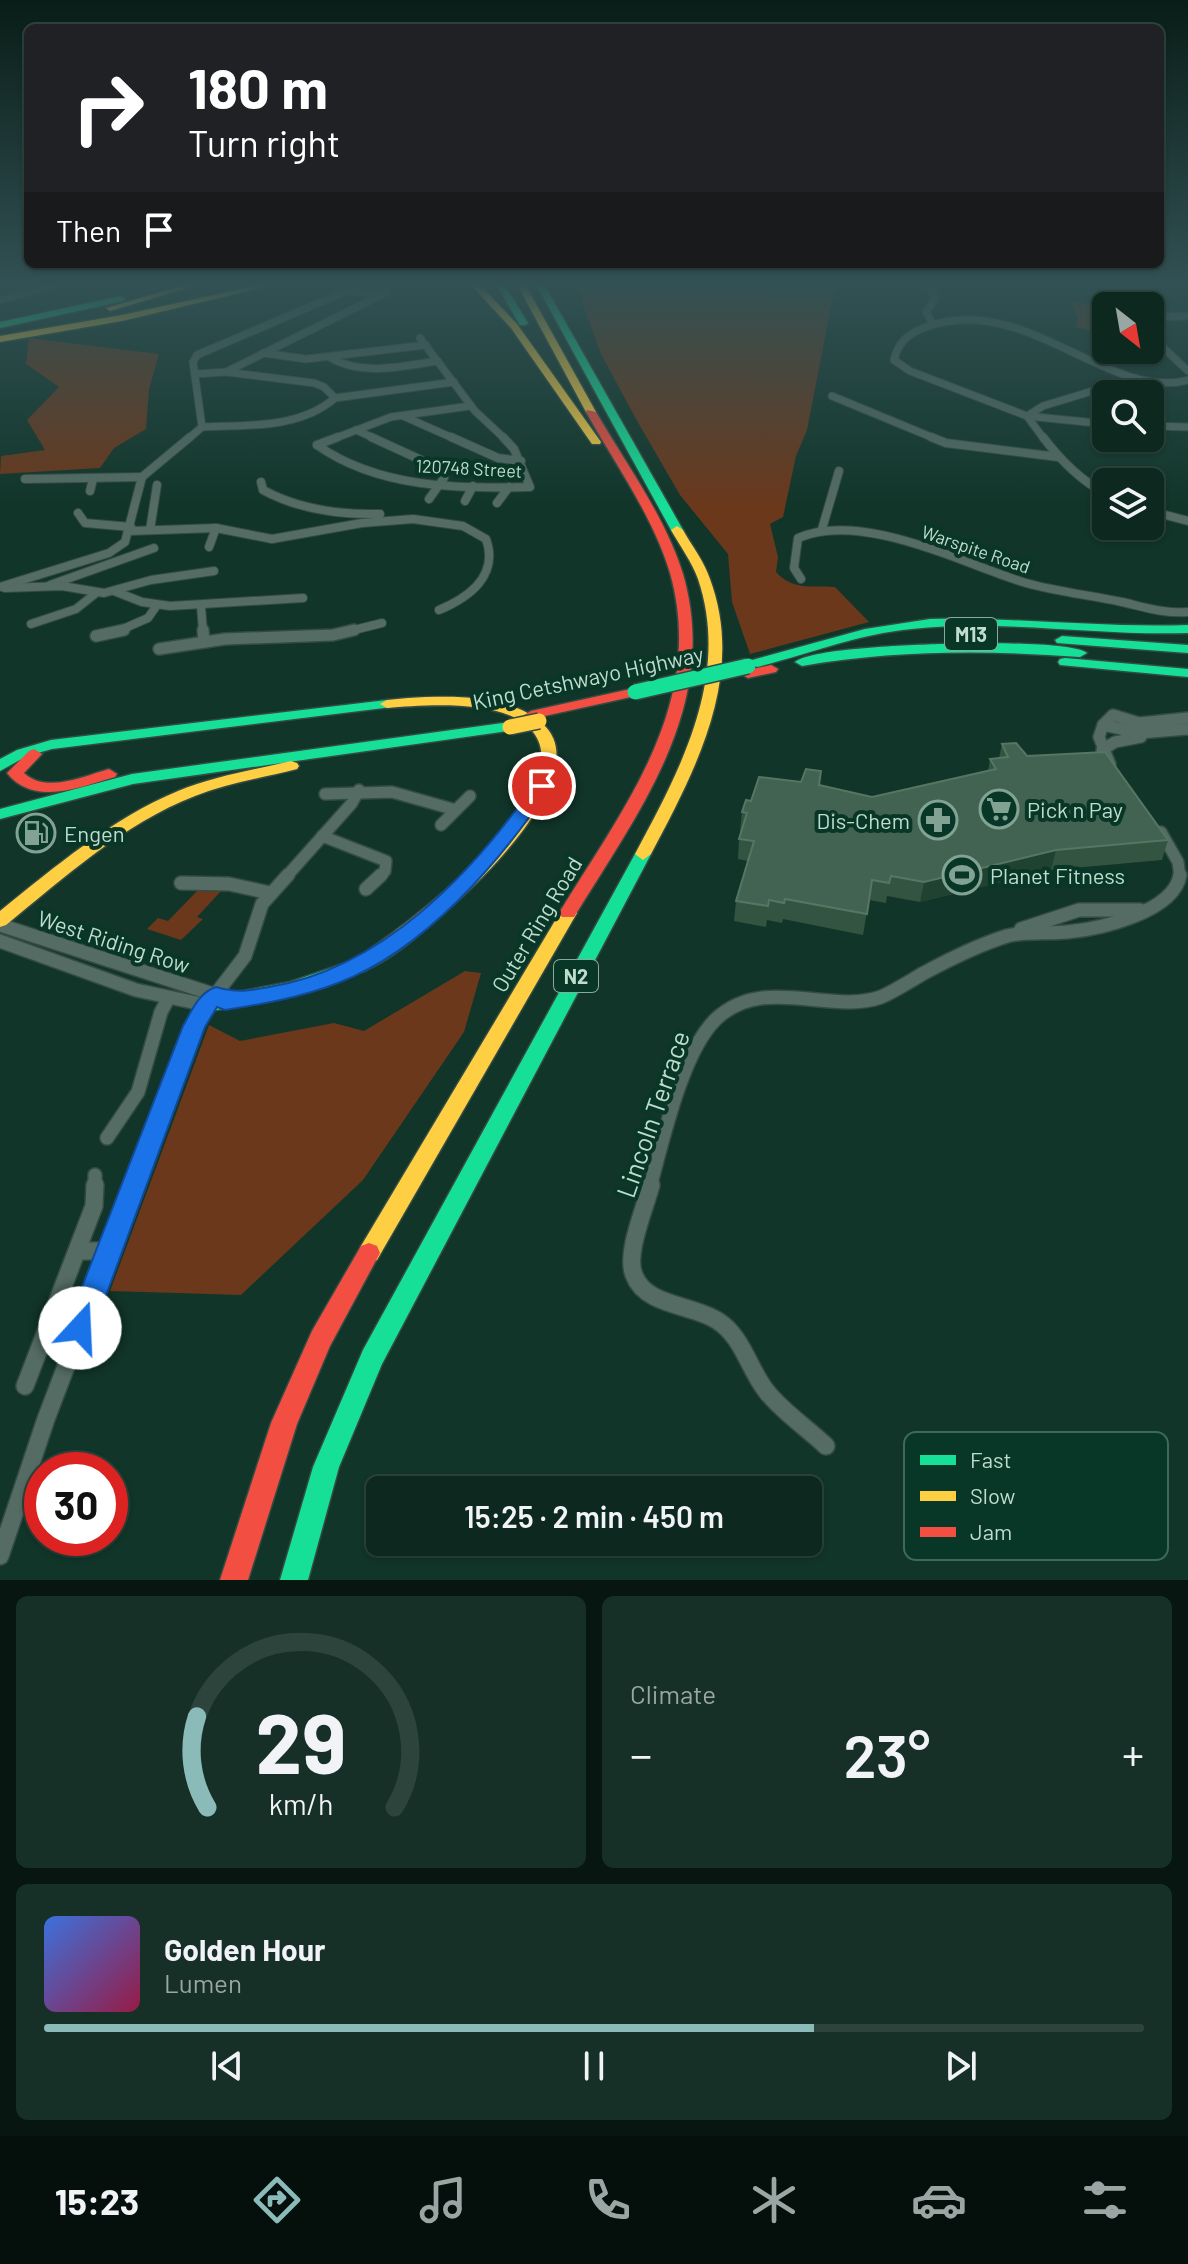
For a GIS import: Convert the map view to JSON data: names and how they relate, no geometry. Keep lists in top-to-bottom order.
{
  "streets": {
    "main road": [
      "M13",
      "King Cetshwayo Highway",
      "Outer Ring Road",
      "N2"
    ],
    "street": [
      "120748 Street",
      "Warspite Road",
      "West Riding Row",
      "Lincoln Terrace"
    ]
  },
  "places": {
    "supermarket": ["Pick n Pay"],
    "pharmacy": ["Dis-Chem"],
    "fuel station": ["Engen"],
    "sports": ["Planet Fitness"]
  },
  "legend": ["Fast", "Slow", "Jam"],
  "north": "bottom right",
  "page": {
    "turn": ["180 m", "Turn right"],
    "then": "Then",
    "limit": "30",
    "trip": "15:25 · 2 min · 450 m",
    "tile": "Climate",
    "heat": ["−", "23°", "+"],
    "song": ["Golden Hour", "Lumen"],
    "tabs": "15:23",
    "gauge": ["29", "km/h"]
  }
}
